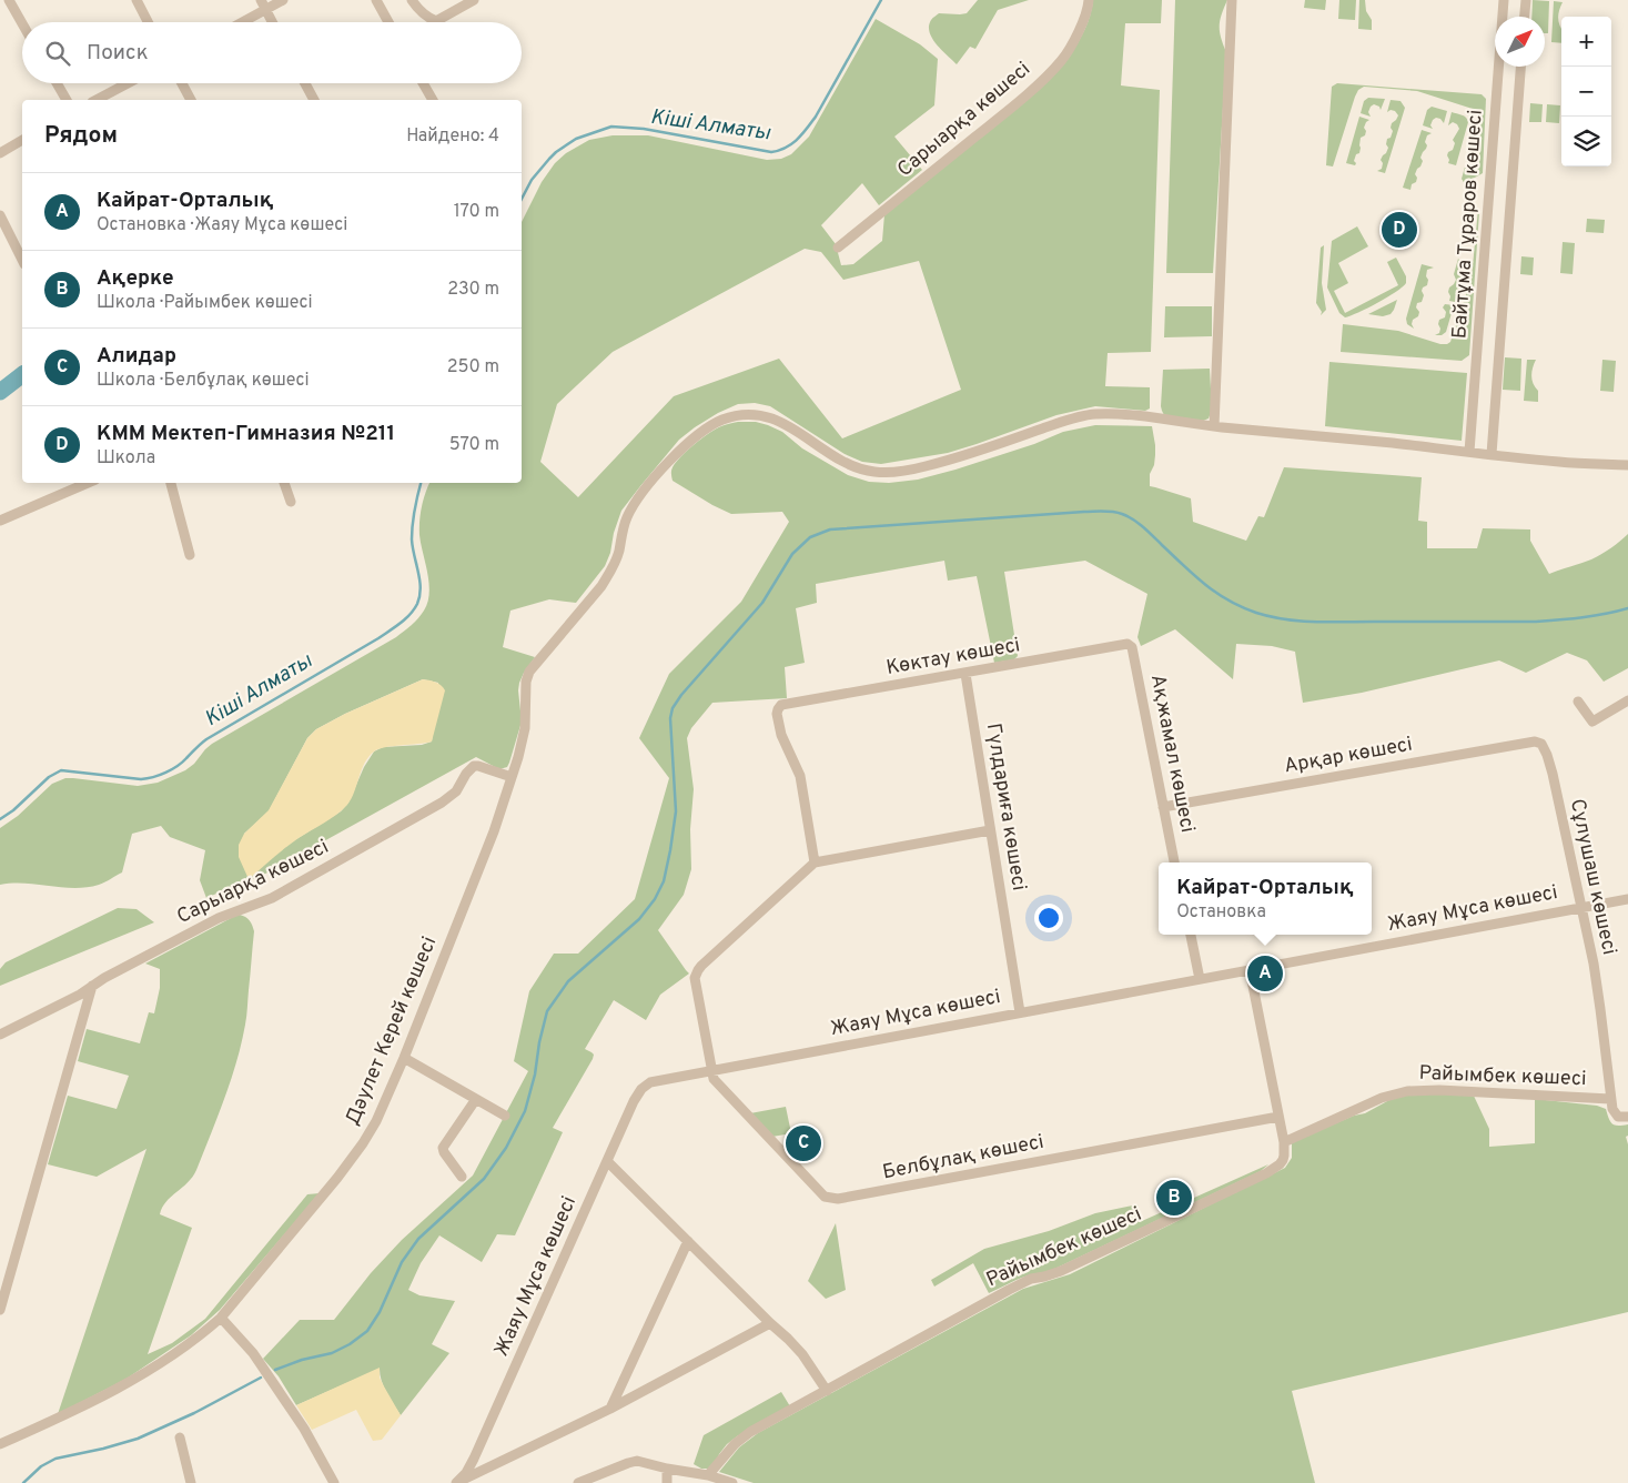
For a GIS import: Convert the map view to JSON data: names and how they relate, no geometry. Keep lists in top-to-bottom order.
{
  "streets": {
    "street": [
      "Сарыарқа көшесі",
      "Байтұма Тұраров көшесі",
      "Көктау көшесі",
      "Ақжамал көшесі",
      "Арқар көшесі",
      "Гүлдариға көшесі",
      "Сұлушаш көшесі",
      "Жаяу Мұса көшесі",
      "Дәулет Керей көшесі",
      "Райымбек көшесі",
      "Белбұлақ көшесі"
    ]
  },
  "crossings": [
    ["Сарыарқа көшесі", "Дәулет Керей көшесі"],
    ["Байтұма Тұраров көшесі", "Дәулет Керей көшесі"],
    ["Көктау көшесі", "Ақжамал көшесі"],
    ["Көктау көшесі", "Гүлдариға көшесі"],
    ["Ақжамал көшесі", "Арқар көшесі"],
    ["Арқар көшесі", "Сұлушаш көшесі"],
    ["Гүлдариға көшесі", "Жаяу Мұса көшесі"],
    ["Сұлушаш көшесі", "Жаяу Мұса көшесі"],
    ["Сұлушаш көшесі", "Райымбек көшесі"],
    ["Жаяу Мұса көшесі", "Белбұлақ көшесі"]
  ],
  "water": ["Кіші Алматы"],
  "north": "top right",
  "page": {
    "map_buttons": ["+", "−"],
    "search": "Поиск",
    "heading": ["Рядом", "Найдено: 4"],
    "list": [
      {
        "mark": "A",
        "name": "Кайрат-Орталық",
        "note": "Остановка · Жаяу Мұса көшесі",
        "value": "170 m"
      },
      {
        "mark": "B",
        "name": "Ақерке",
        "note": "Школа · Райымбек көшесі",
        "value": "230 m"
      },
      {
        "mark": "C",
        "name": "Алидар",
        "note": "Школа · Белбұлақ көшесі",
        "value": "250 m"
      },
      {
        "mark": "D",
        "name": "КММ Мектеп-Гимназия №211",
        "note": "Школа",
        "value": "570 m"
      }
    ],
    "pins": [
      "D",
      "A",
      "C",
      "B"
    ],
    "popup": ["Кайрат-Орталық", "Остановка"]
  }
}
